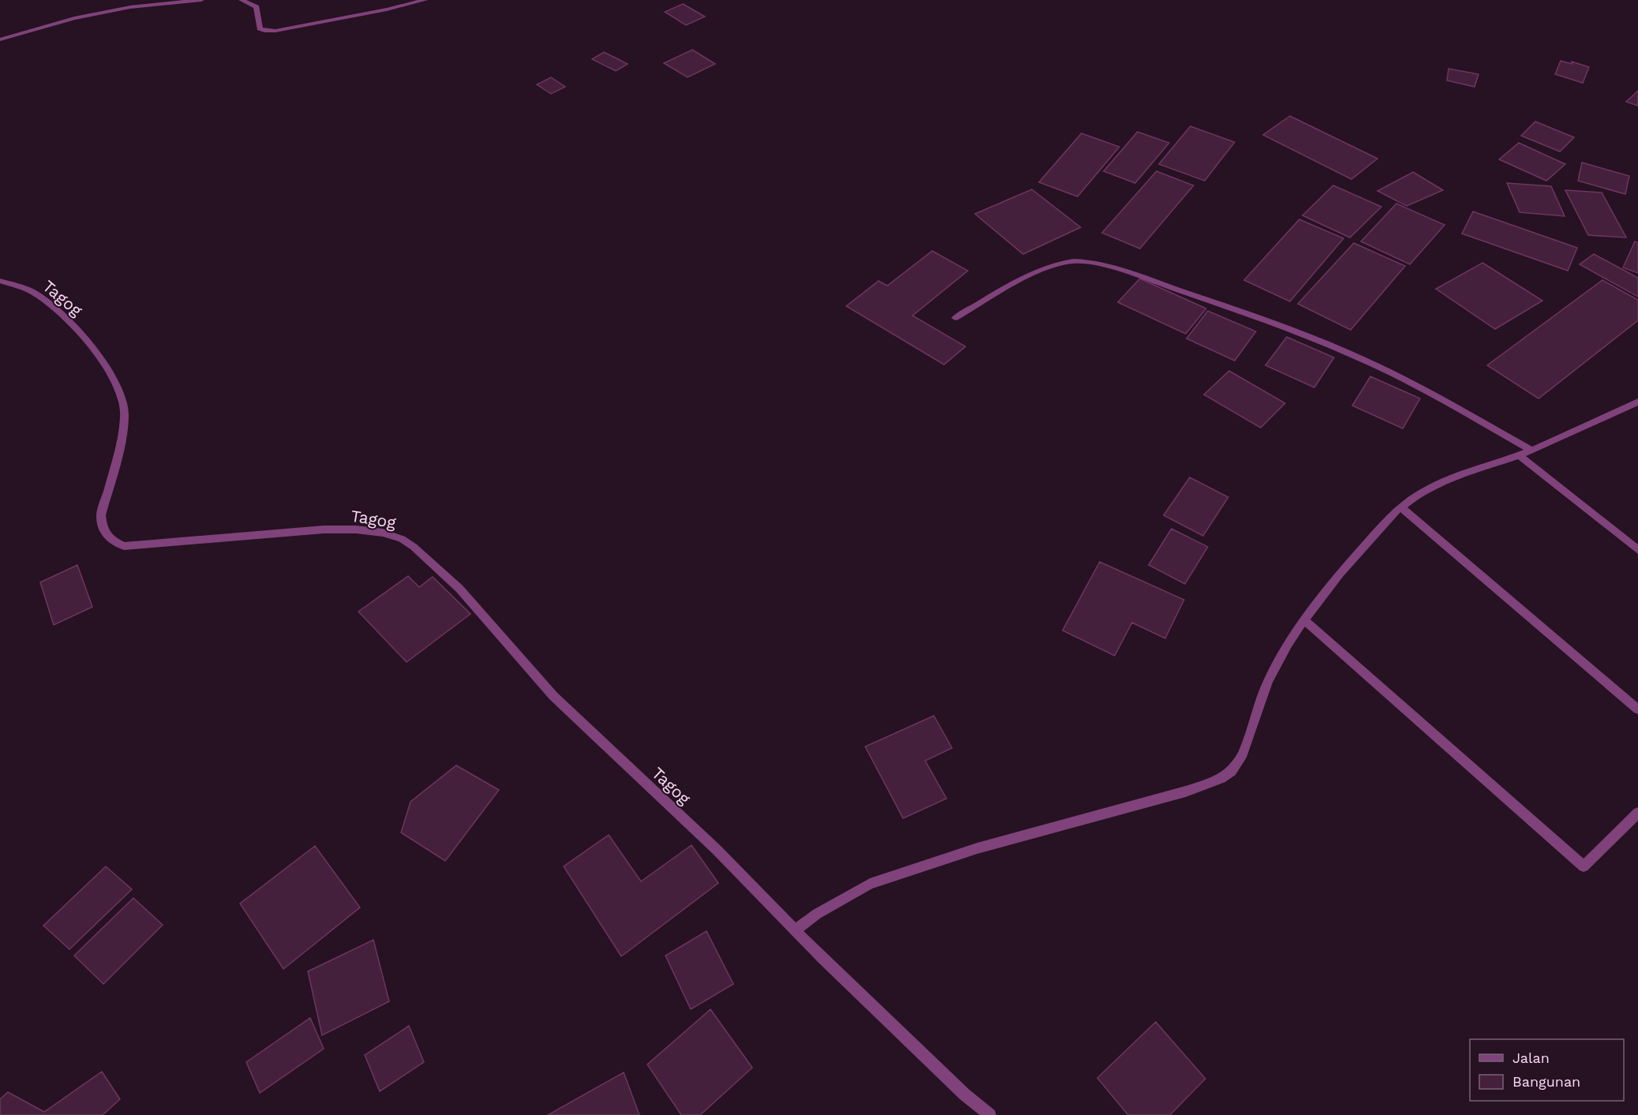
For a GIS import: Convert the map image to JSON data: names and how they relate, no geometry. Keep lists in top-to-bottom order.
{
  "streets": {
    "street": ["Tagog"]
  },
  "legend": ["Jalan", "Bangunan"]
}
